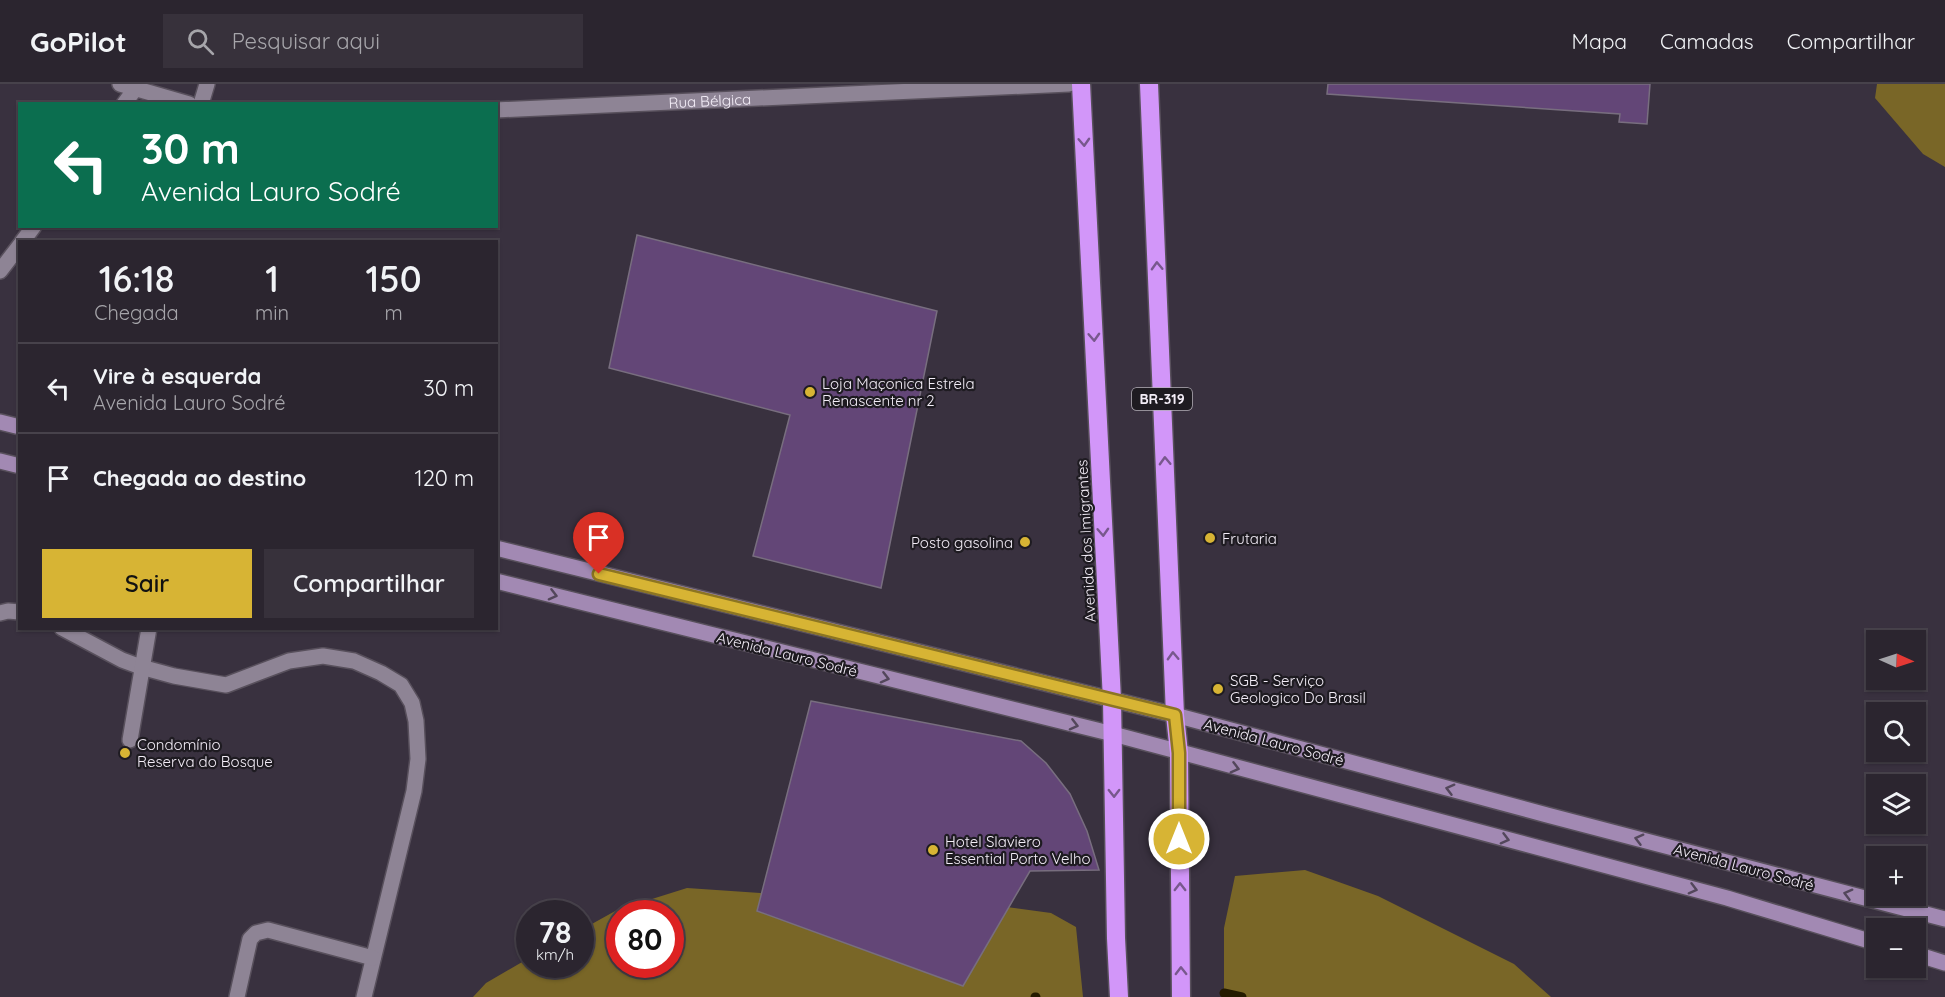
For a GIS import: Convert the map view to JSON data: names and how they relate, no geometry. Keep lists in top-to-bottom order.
{
  "streets": {
    "highway": ["BR-319", "Avenida dos Imigrantes"],
    "street": ["Rua Bélgica", "Avenida Lauro Sodré"]
  },
  "crossings": [
    ["BR-319", "Avenida Lauro Sodré"],
    ["Avenida dos Imigrantes", "Avenida Lauro Sodré"]
  ],
  "places": [
    "Loja Maçonica Estrela Renascente nr 2",
    "Frutaria",
    "Posto gasolina",
    "SGB - Serviço Geologico Do Brasil",
    "Condomínio Reserva do Bosque",
    "Hotel Slaviero Essential Porto Velho"
  ],
  "north": "right",
  "page": {
    "header": "GoPilot",
    "search": "Pesquisar aqui",
    "nav": ["Mapa", "Camadas", "Compartilhar"],
    "turn": ["30 m", "Avenida Lauro Sodré"],
    "eta": [
      "16:18",
      "Chegada",
      "1",
      "min",
      "150",
      "m"
    ],
    "list": [
      {
        "name": "Vire à esquerda",
        "note": "Avenida Lauro Sodré",
        "value": "30 m"
      },
      {
        "name": "Chegada ao destino",
        "value": "120 m"
      }
    ],
    "buttons": ["Sair", "Compartilhar"],
    "map_buttons": ["+", "−"],
    "speed": "78 km/h",
    "limit": "80"
  }
}
